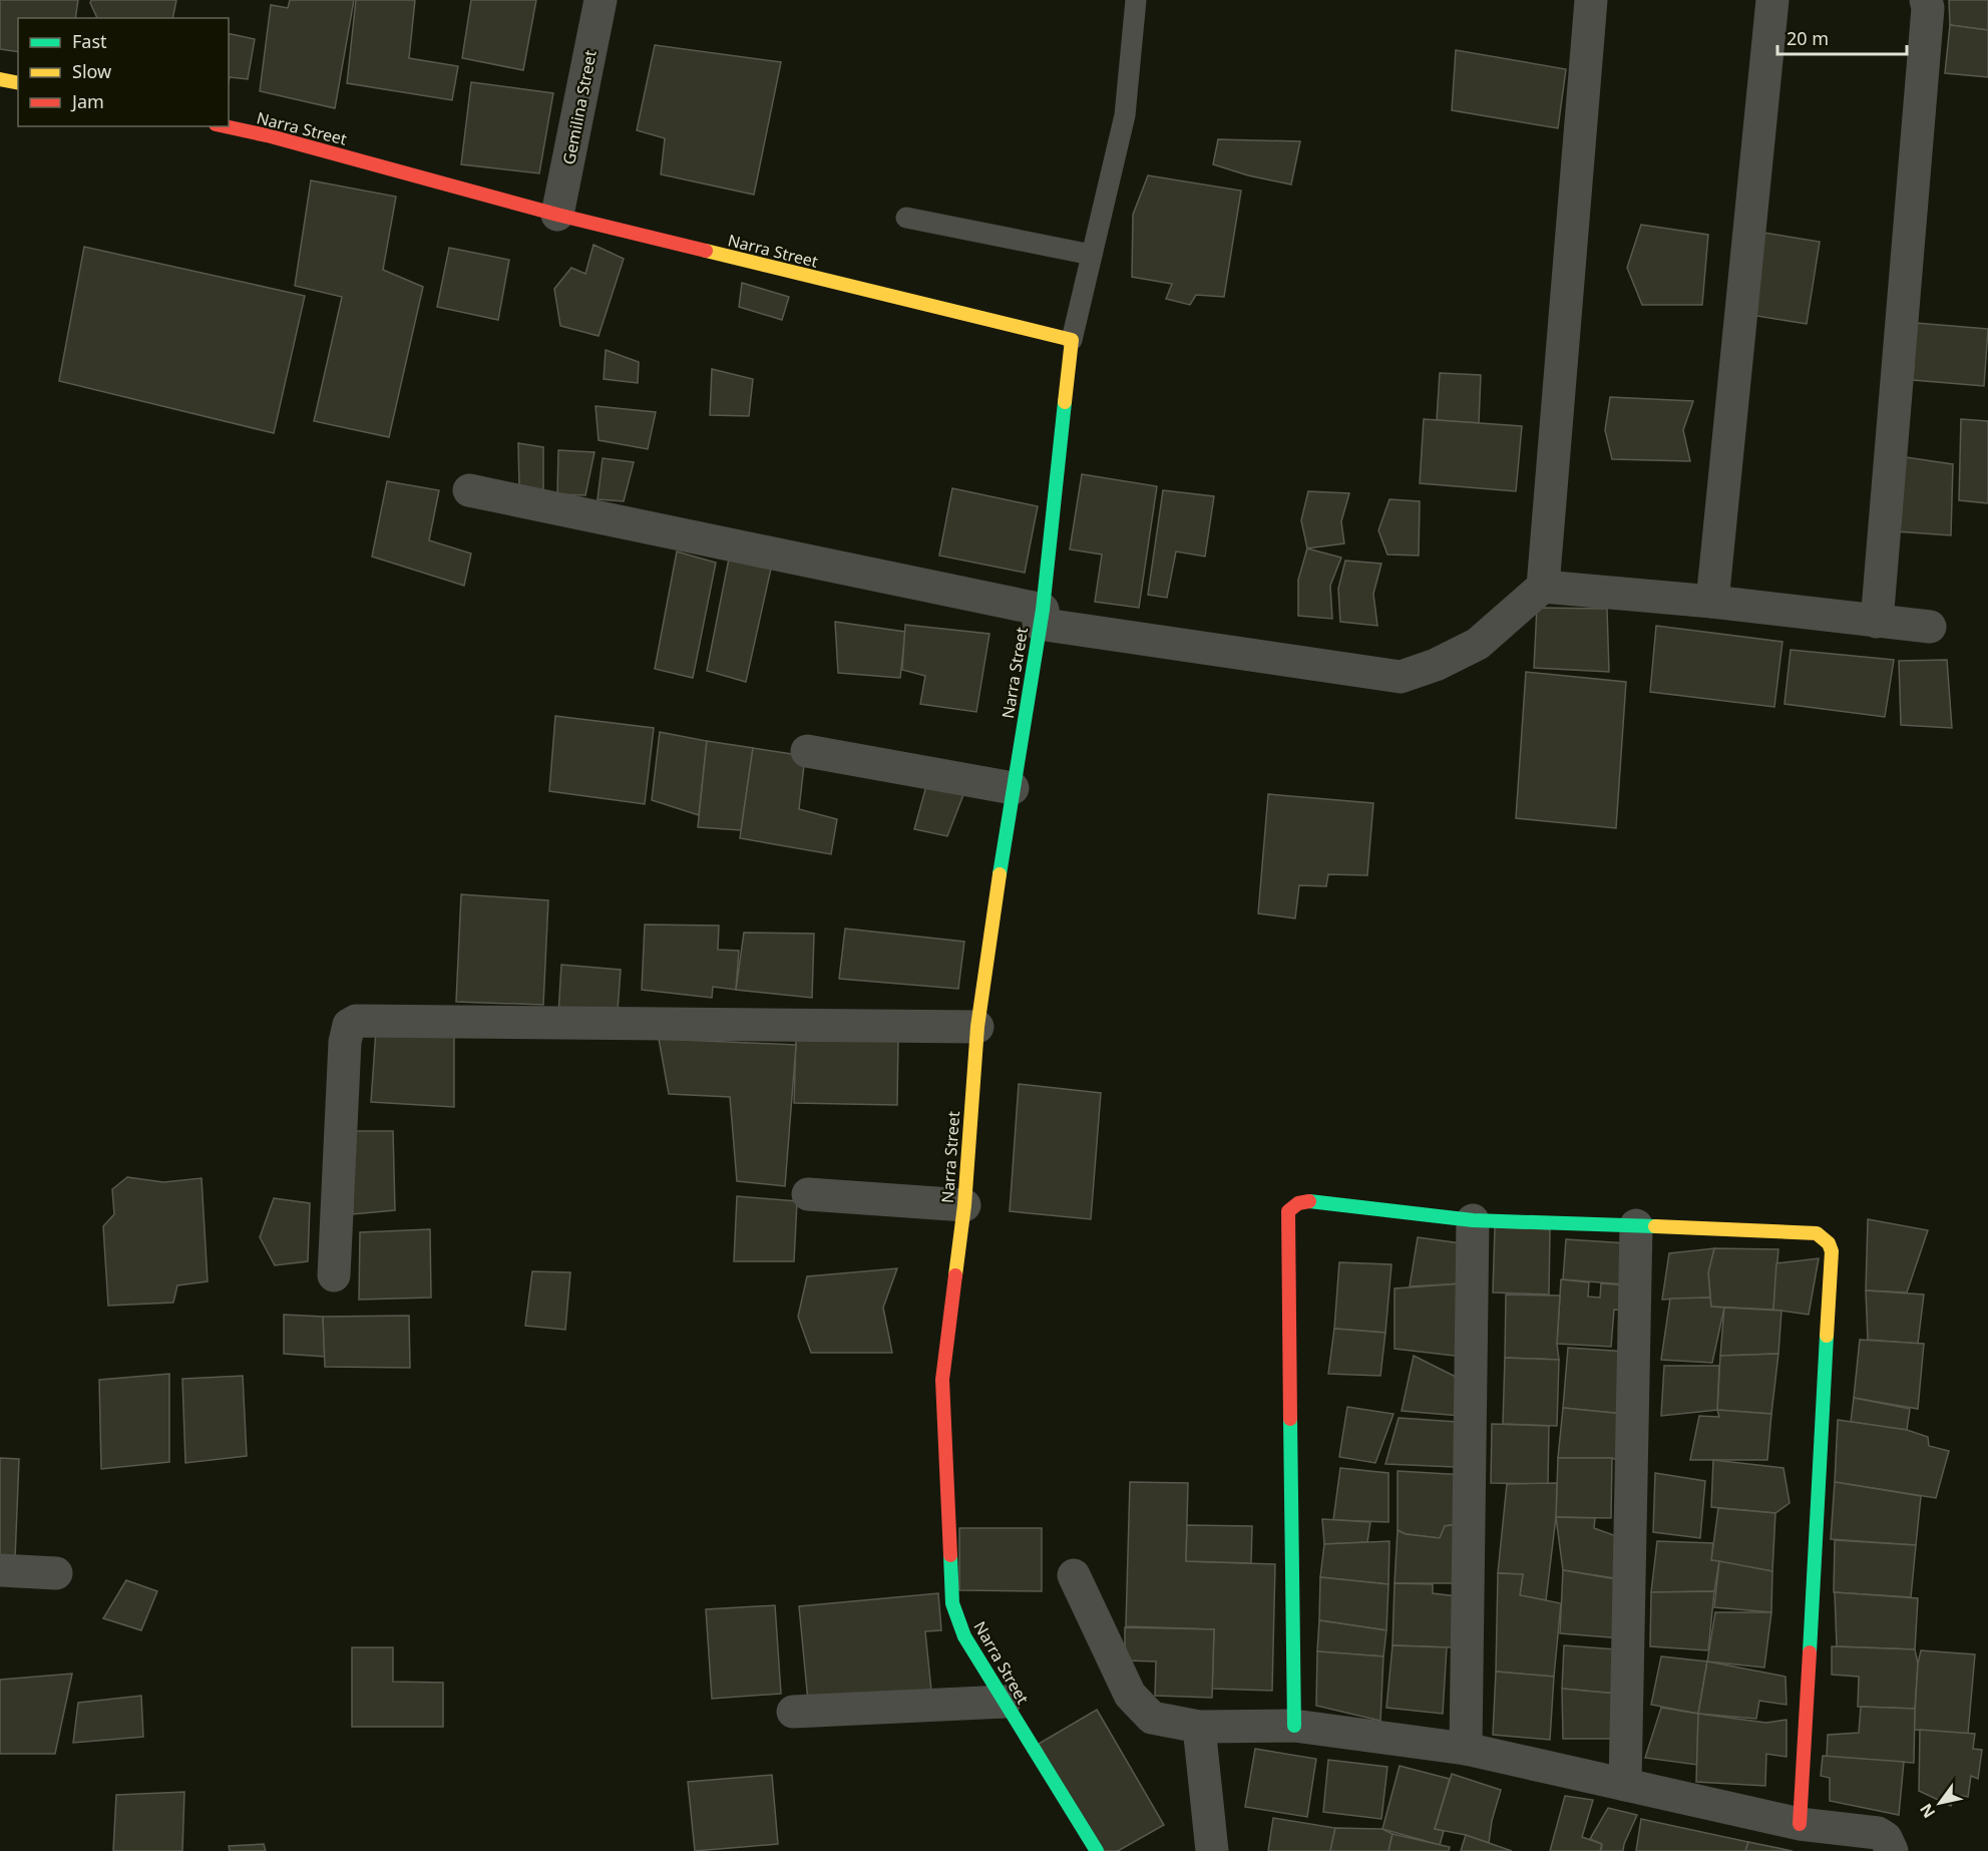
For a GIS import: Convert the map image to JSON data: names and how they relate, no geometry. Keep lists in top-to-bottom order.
{
  "streets": {
    "street": ["Gemilina Street", "Narra Street"]
  },
  "crossings": [
    ["Gemilina Street", "Narra Street"]
  ],
  "legend": ["Fast", "Slow", "Jam"],
  "scale_bar": "20 m",
  "north": "bottom left"
}
